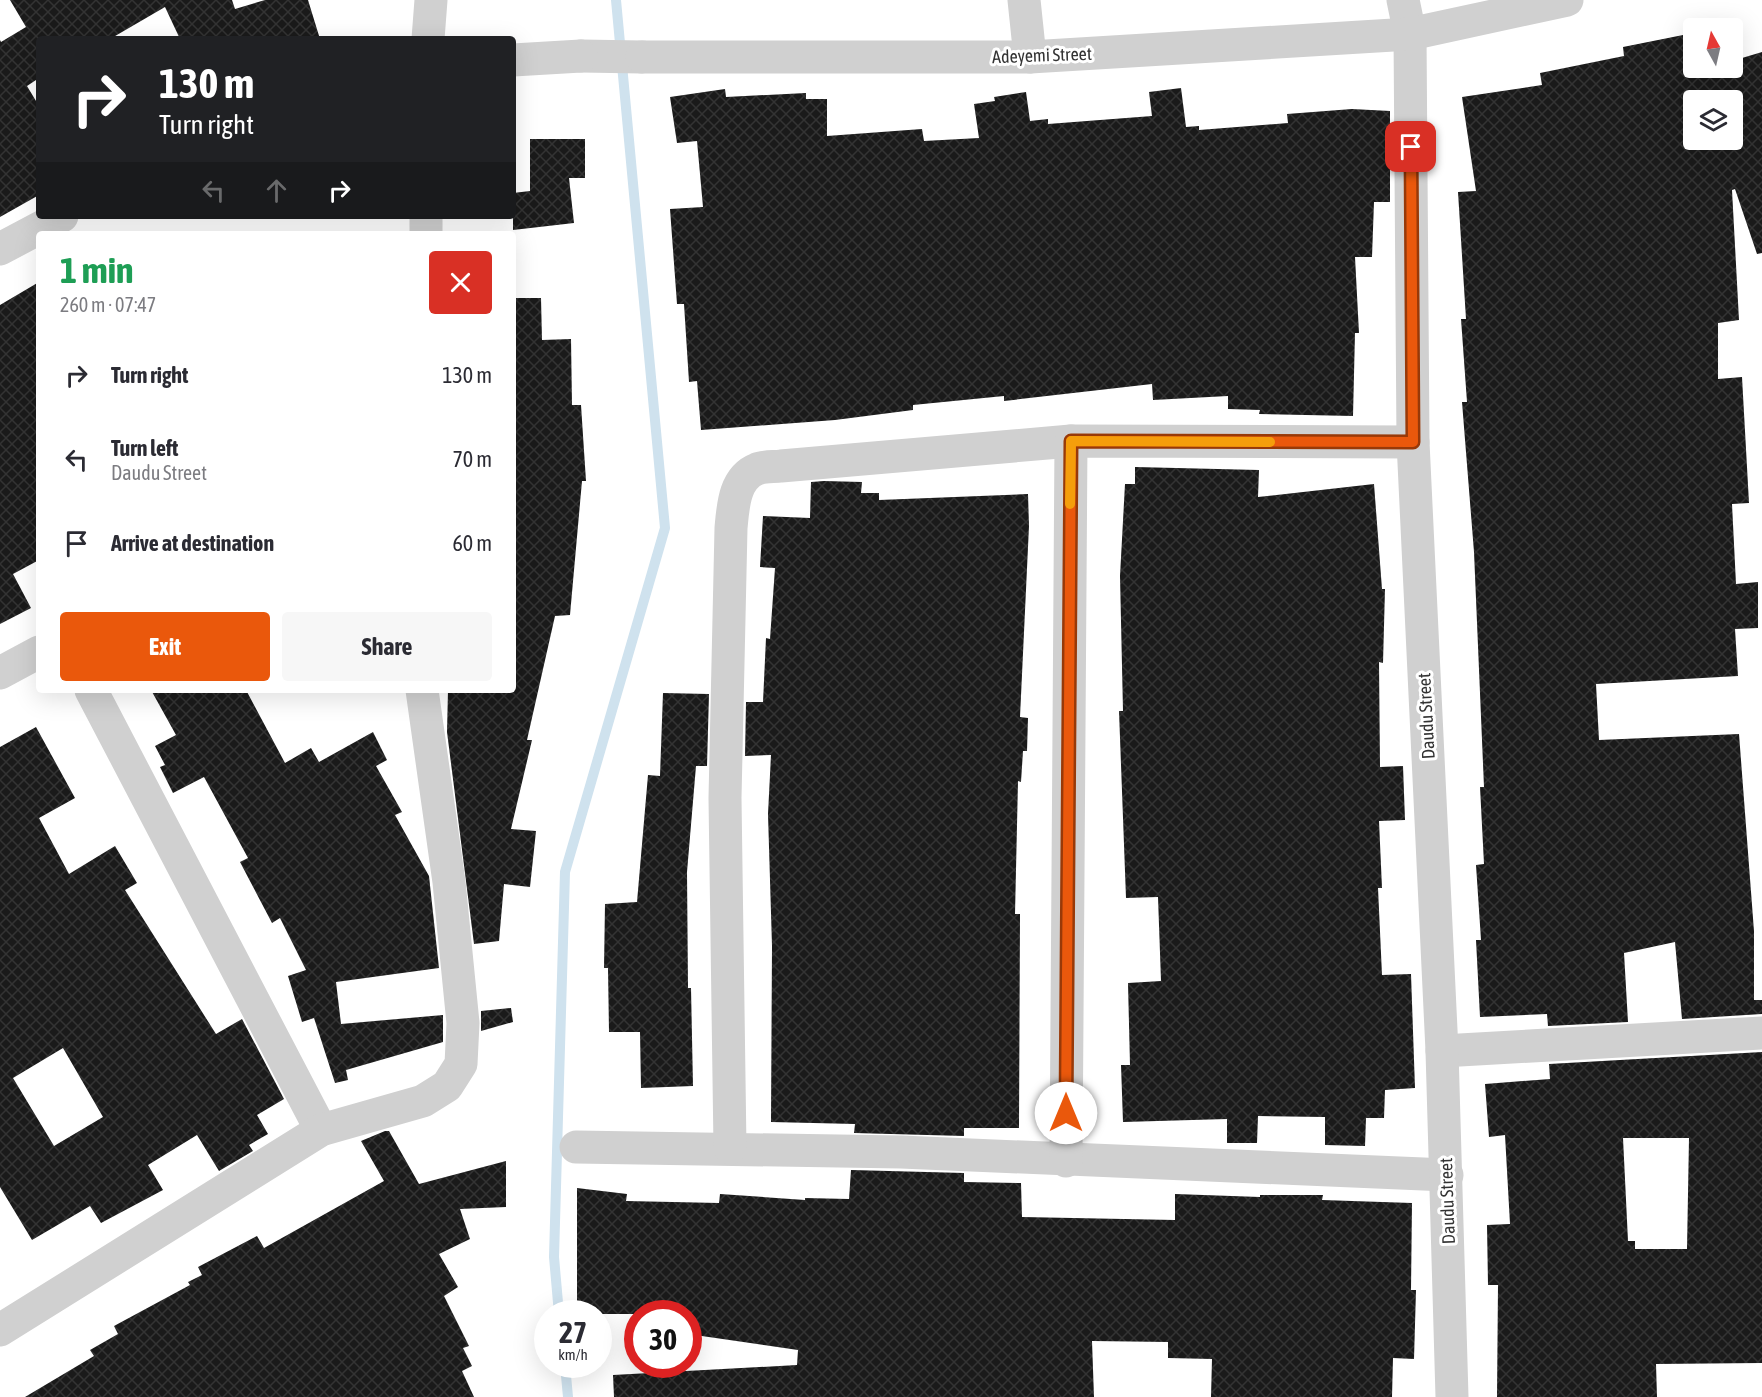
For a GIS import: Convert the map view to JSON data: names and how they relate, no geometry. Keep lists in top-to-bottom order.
{
  "streets": {
    "street": ["Adeyemi Street", "Daudu Street"]
  },
  "crossings": [
    ["Adeyemi Street", "Daudu Street"]
  ],
  "north": "top",
  "page": {
    "turn": ["130 m", "Turn right"],
    "heading": ["1 min", "260 m · 07:47"],
    "list": [
      {
        "name": "Turn right",
        "value": "130 m"
      },
      {
        "name": "Turn left",
        "note": "Daudu Street",
        "value": "70 m"
      },
      {
        "name": "Arrive at destination",
        "value": "60 m"
      }
    ],
    "buttons": ["Exit", "Share"],
    "speed": "27 km/h",
    "limit": "30"
  }
}
